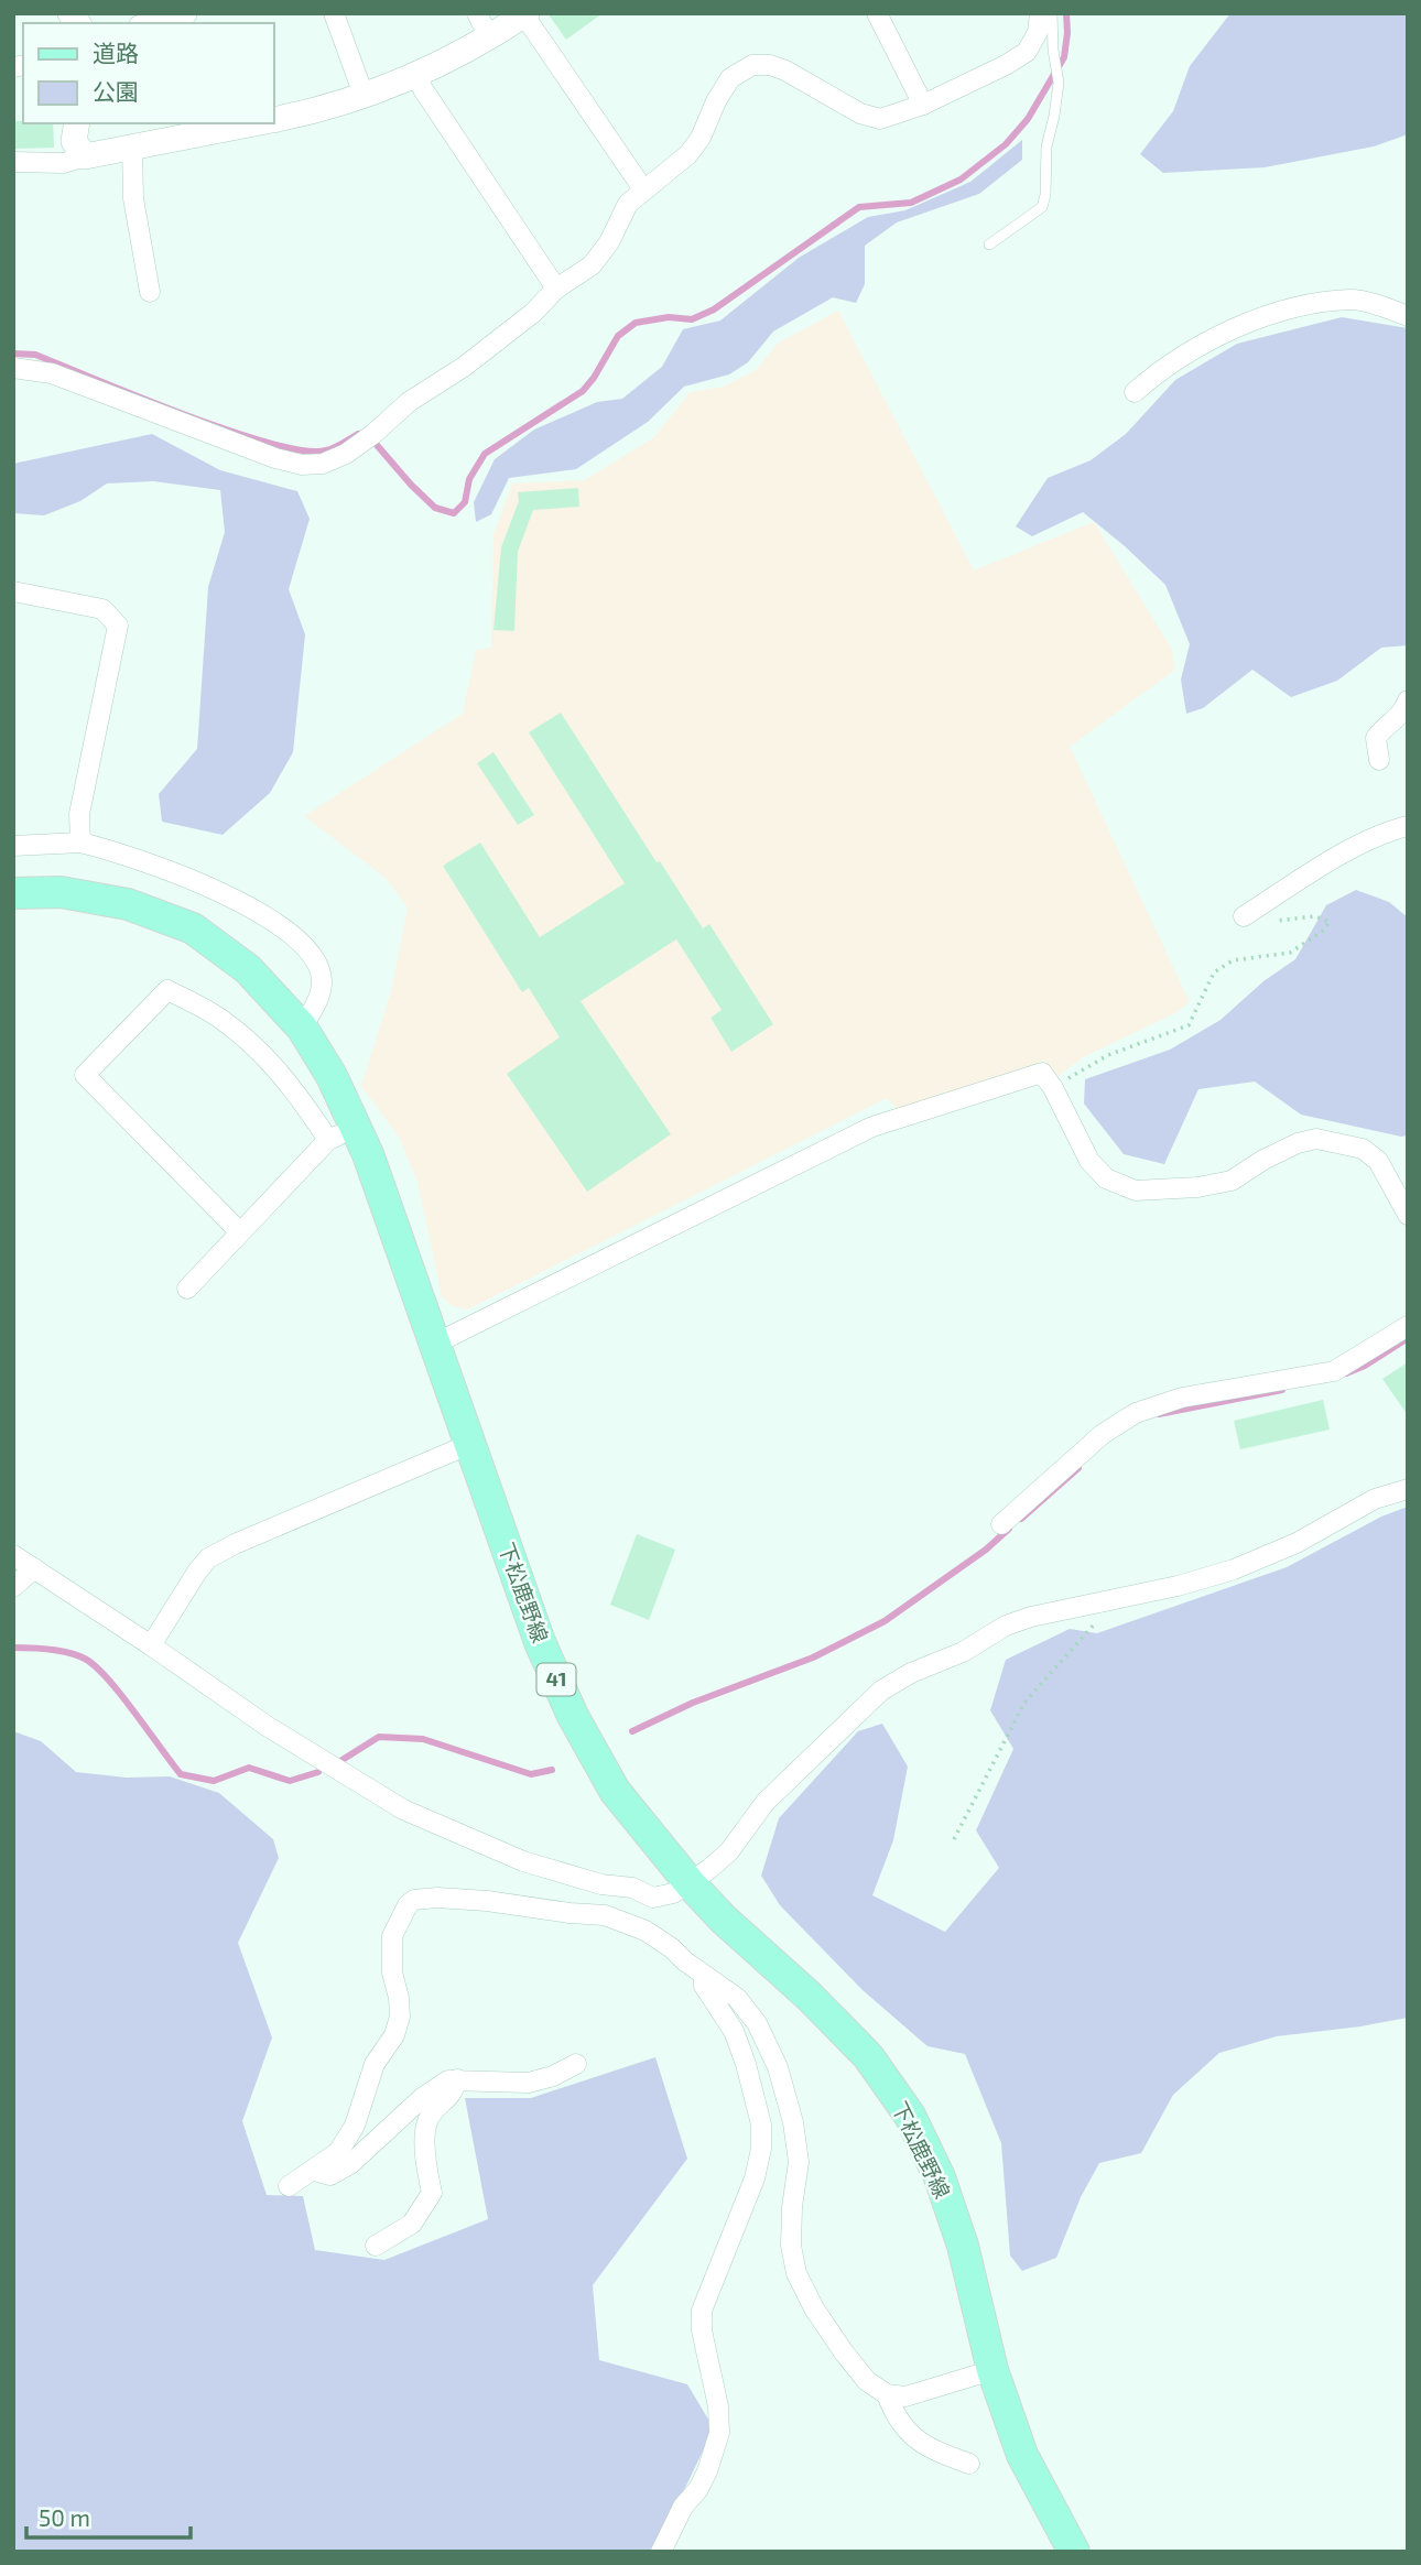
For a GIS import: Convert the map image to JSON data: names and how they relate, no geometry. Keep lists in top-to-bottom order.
{
  "streets": {
    "main road": ["下松鹿野線", "41"]
  },
  "legend": ["道路", "公園"],
  "scale_bar": "50 m"
}
